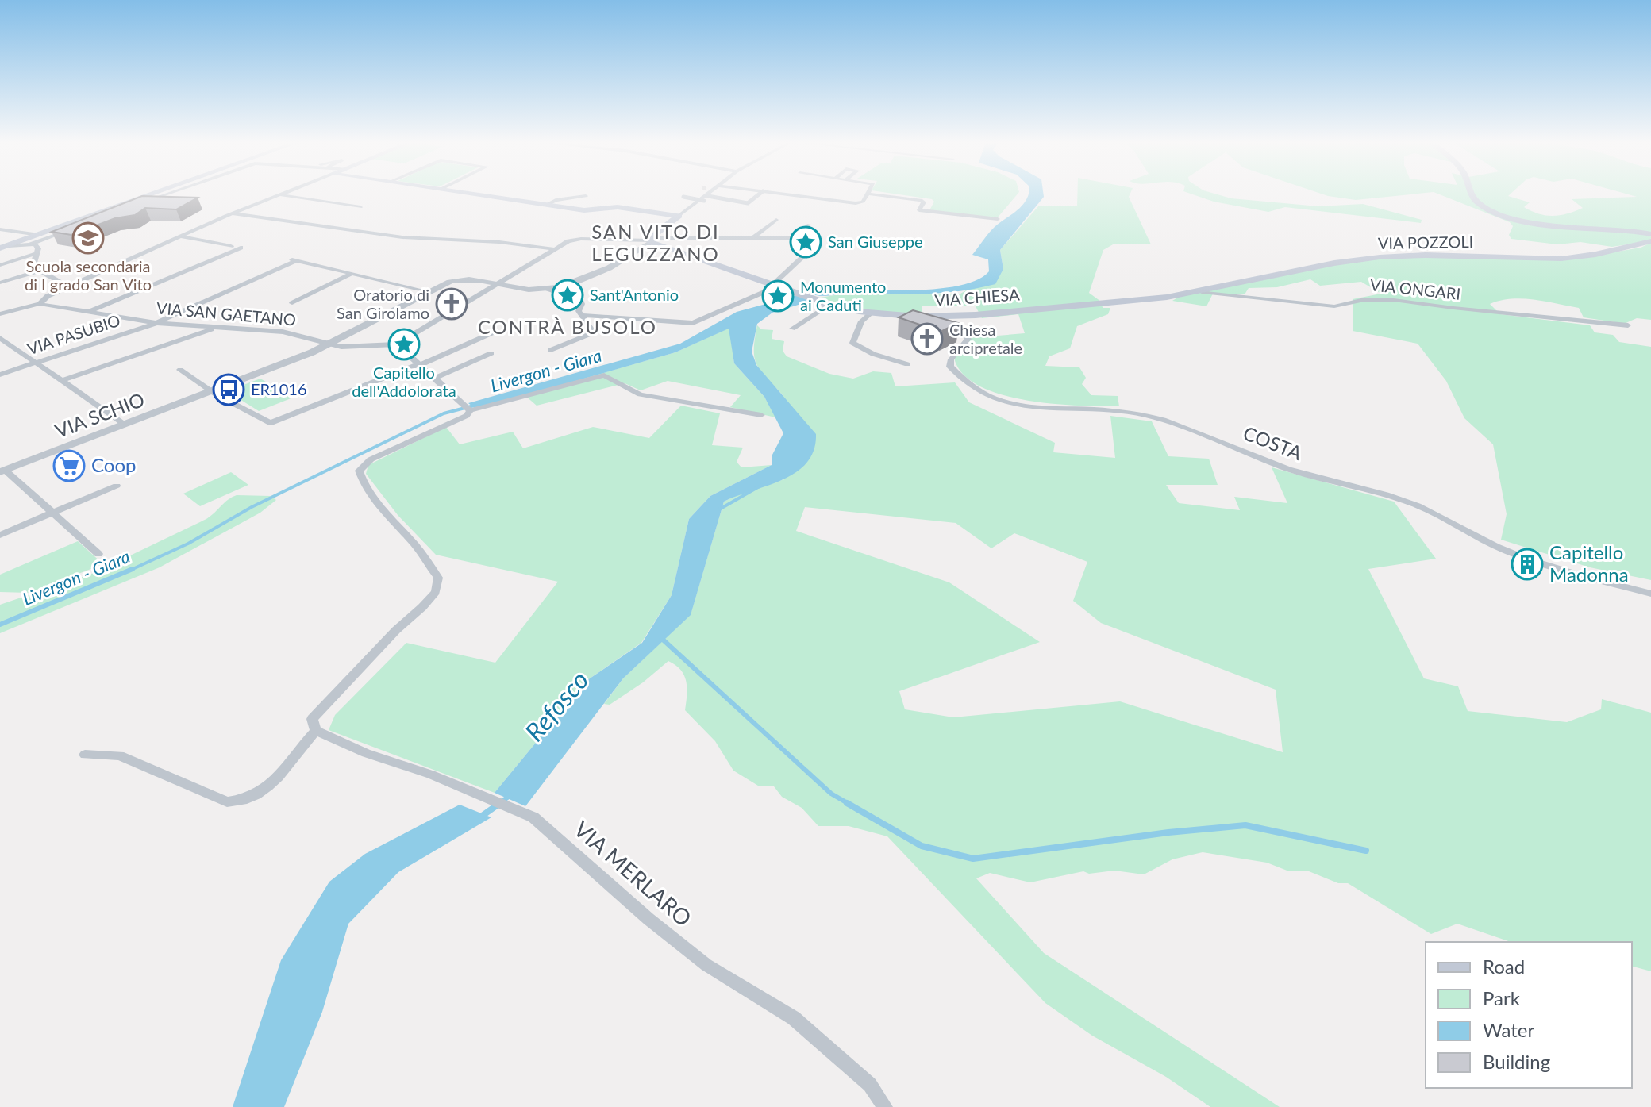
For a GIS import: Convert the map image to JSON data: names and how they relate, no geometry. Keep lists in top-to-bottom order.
{
  "streets": {
    "main road": ["VIA POZZOLI", "VIA CHIESA"],
    "street": [
      "VIA ONGARI",
      "VIA SAN GAETANO",
      "VIA PASUBIO",
      "VIA SCHIO",
      "COSTA",
      "VIA MERLARO"
    ]
  },
  "crossings": [
    ["VIA POZZOLI", "VIA ONGARI"],
    ["VIA POZZOLI", "VIA CHIESA"],
    ["VIA ONGARI", "VIA CHIESA"],
    ["VIA CHIESA", "COSTA"],
    ["VIA SAN GAETANO", "VIA PASUBIO"],
    ["VIA SAN GAETANO", "VIA SCHIO"]
  ],
  "districts": ["SAN VITO DI LEGUZZANO", "CONTRÀ BUSOLO"],
  "water": ["Livergon - Giara", "Refosco"],
  "places": {
    "school or university": ["Scuola secondaria di I grado San Vito"],
    "place": [
      "San Giuseppe",
      "Sant'Antonio",
      "Monumento ai Caduti",
      "Capitello dell'Addolorata"
    ],
    "church": ["Oratorio di San Girolamo", "Chiesa arcipretale"],
    "bus stop": ["ER1016"],
    "supermarket": ["Coop"],
    "building": ["Capitello Madonna"]
  },
  "legend": [
    "Road",
    "Park",
    "Water",
    "Building"
  ]
}
